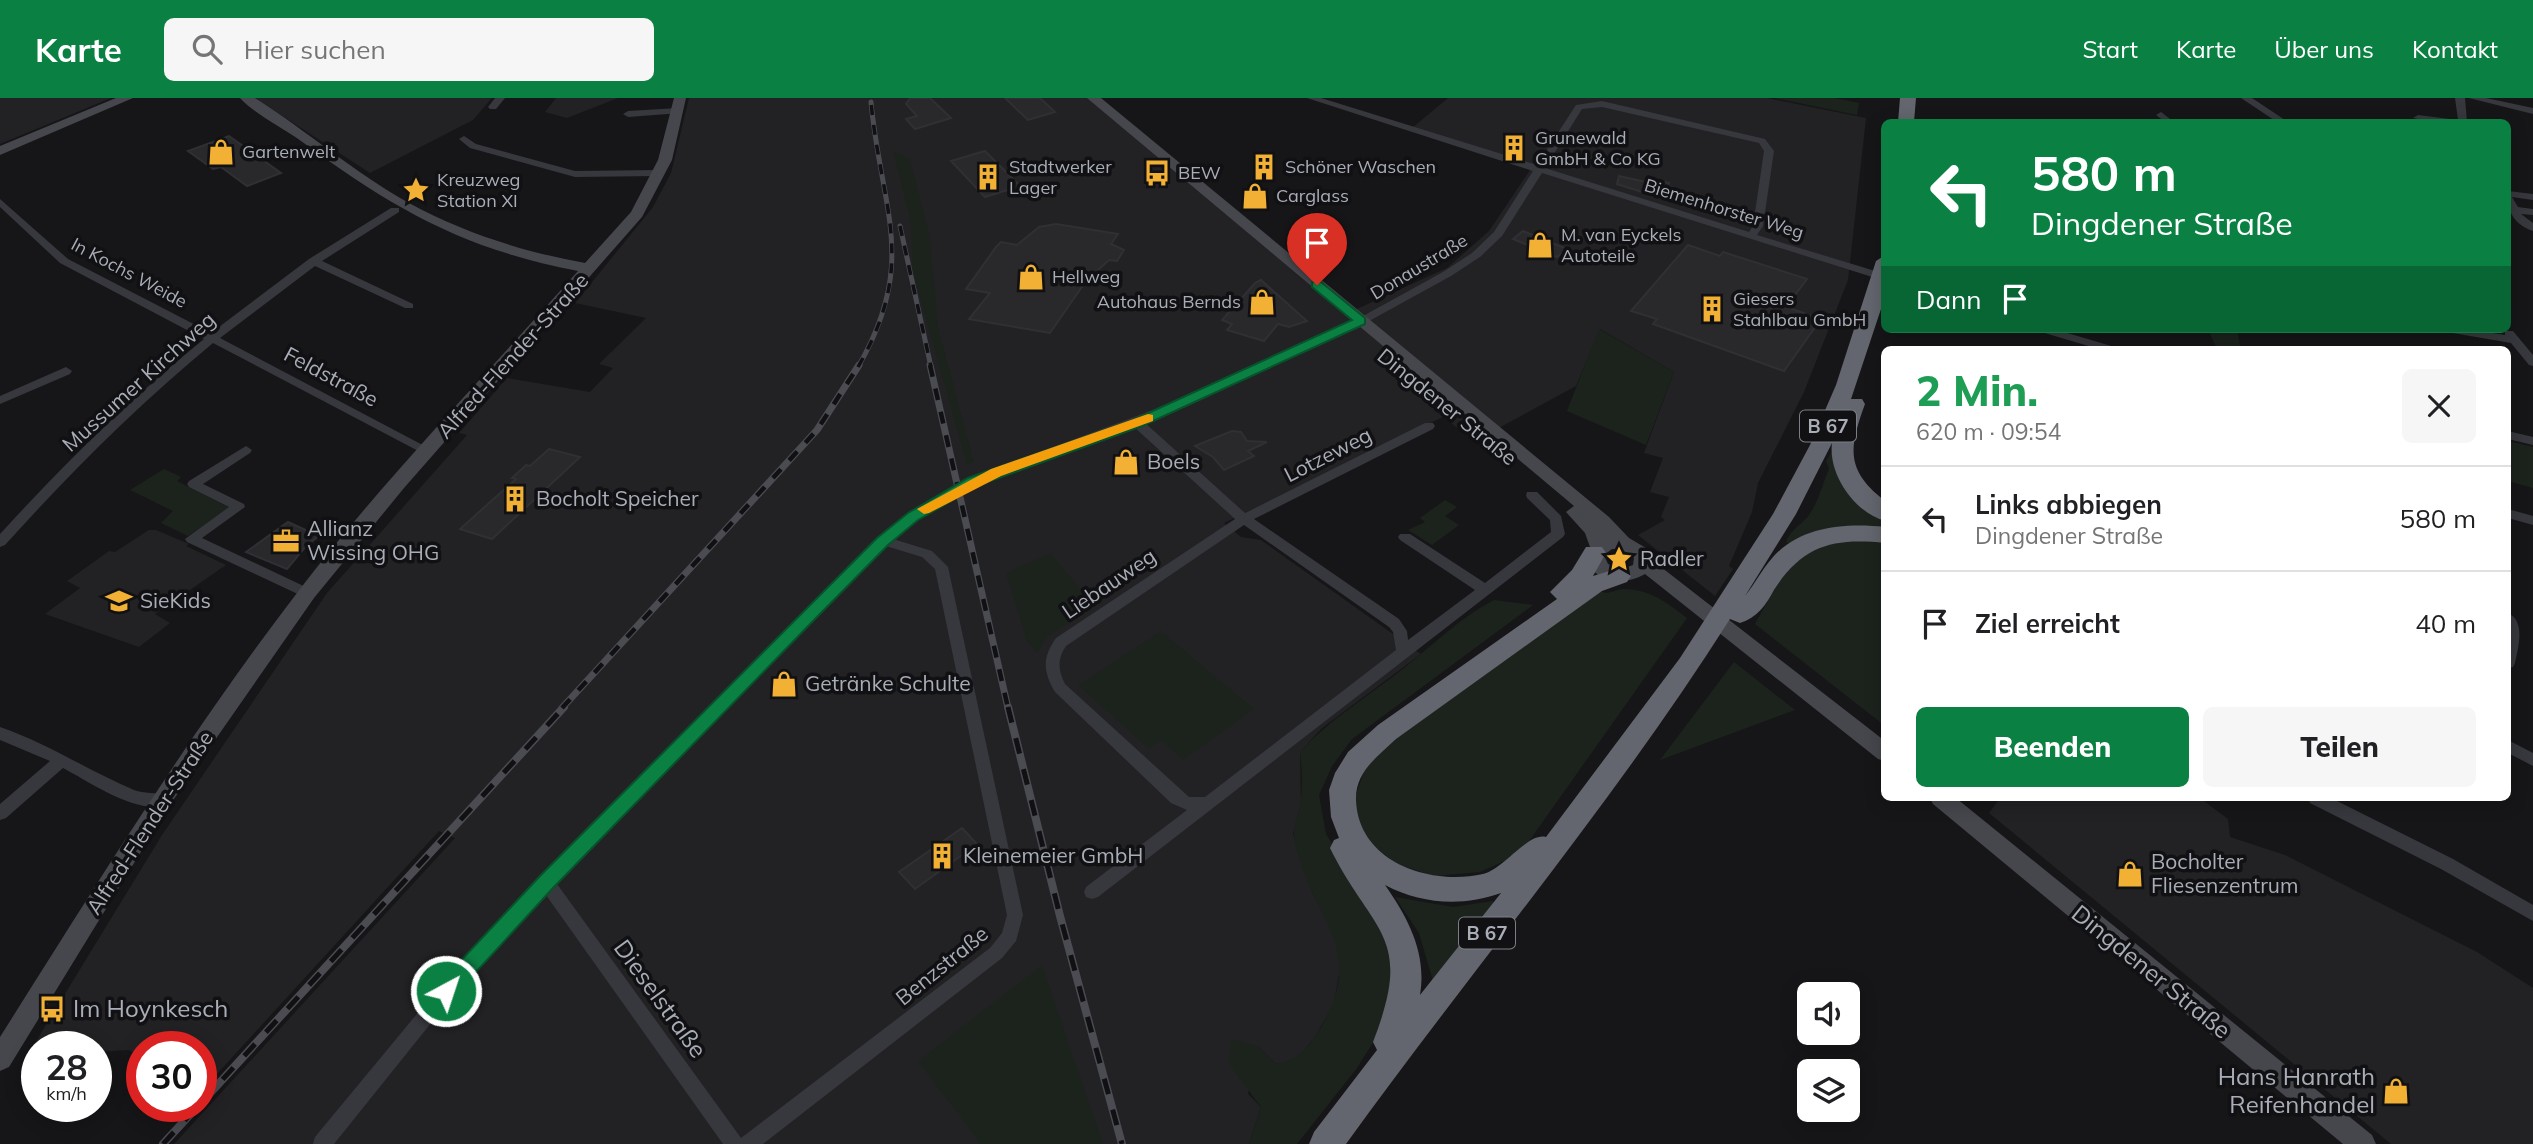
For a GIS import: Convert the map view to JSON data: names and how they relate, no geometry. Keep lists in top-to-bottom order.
{
  "streets": {
    "highway": ["B 67"],
    "main road": ["Alfred-Flender-Straße", "Dingdener Straße"],
    "street": [
      "Biemenhorster Weg",
      "Donaustraße",
      "In Kochs Weide",
      "Feldstraße",
      "Mussumer Kirchweg",
      "Lotzeweg",
      "Liebauweg",
      "Benzstraße",
      "Dieselstraße"
    ]
  },
  "crossings": [
    ["Biemenhorster Weg", "Donaustraße"],
    ["Donaustraße", "Dingdener Straße"],
    ["Donaustraße", "Benzstraße"],
    ["Donaustraße", "Dieselstraße"],
    ["In Kochs Weide", "Feldstraße"],
    ["In Kochs Weide", "Mussumer Kirchweg"],
    ["Alfred-Flender-Straße", "Feldstraße"],
    ["Feldstraße", "Mussumer Kirchweg"],
    ["Lotzeweg", "Liebauweg"]
  ],
  "places": {
    "building": [
      "Grunewald GmbH & Co KG",
      "Schöner Waschen",
      "Stadtwerker Lager",
      "Giesers Stahlbau GmbH",
      "Bocholt Speicher",
      "Kleinemeier GmbH"
    ],
    "shop": [
      "Gartenwelt",
      "Carglass",
      "M. van Eyckels Autoteile",
      "Hellweg",
      "Autohaus Bernds",
      "Boels",
      "Getränke Schulte",
      "Bocholter Fliesenzentrum",
      "Hans Hanrath Reifenhandel"
    ],
    "bus stop": ["BEW", "Im Hoynkesch"],
    "place": ["Kreuzweg Station XI", "Radler"],
    "office": ["Allianz Wissing OHG"],
    "school or university": ["SieKids"]
  },
  "page": {
    "header": "Karte",
    "search": "Hier suchen",
    "nav": [
      "Start",
      "Karte",
      "Über uns",
      "Kontakt"
    ],
    "turn": ["580 m", "Dingdener Straße"],
    "then": "Dann",
    "heading": ["2 Min.", "620 m · 09:54"],
    "list": [
      {
        "name": "Links abbiegen",
        "note": "Dingdener Straße",
        "value": "580 m"
      },
      {
        "name": "Ziel erreicht",
        "value": "40 m"
      }
    ],
    "buttons": ["Beenden", "Teilen"],
    "speed": "28 km/h",
    "limit": "30"
  }
}
